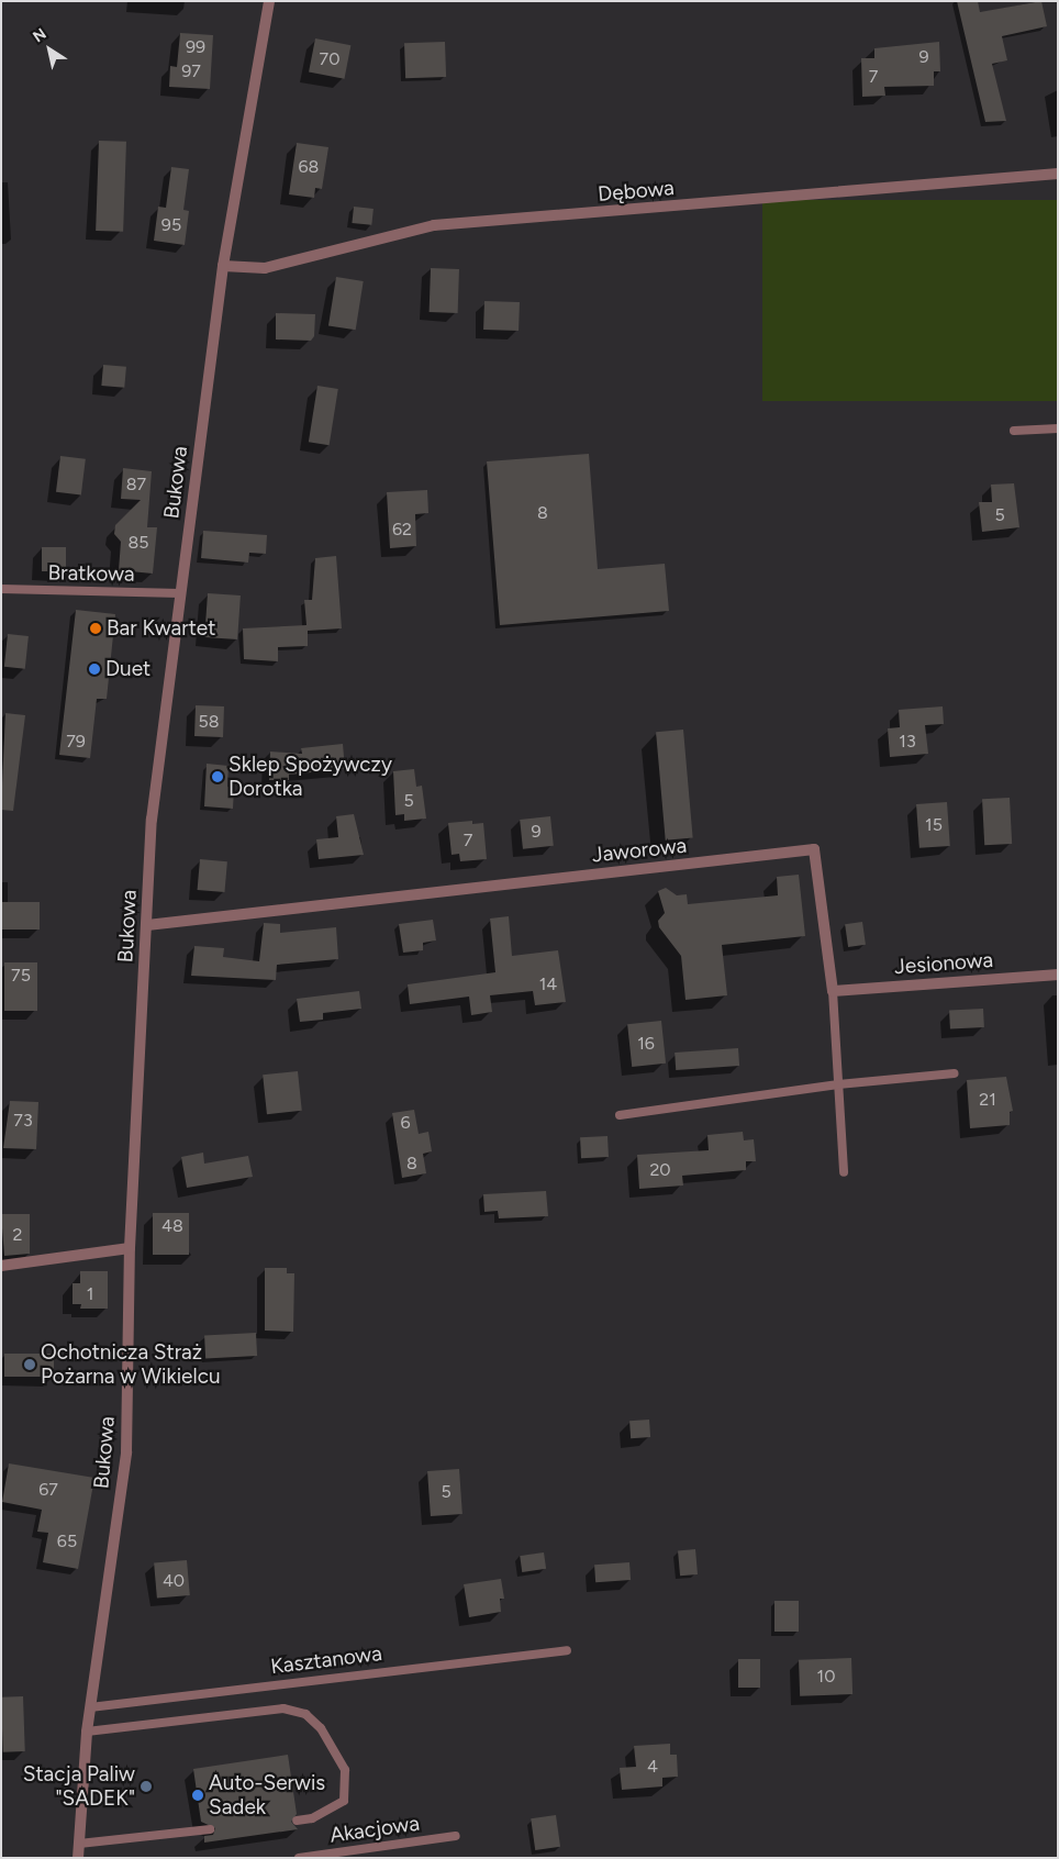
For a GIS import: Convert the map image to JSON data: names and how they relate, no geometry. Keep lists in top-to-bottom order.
{
  "streets": {
    "street": [
      "Dębowa",
      "Bukowa",
      "Jaworowa",
      "Jesionowa"
    ],
    "lane": ["Bratkowa", "Kasztanowa", "Akacjowa"]
  },
  "crossings": [
    ["Dębowa", "Bukowa"],
    ["Bukowa", "Bratkowa"],
    ["Bukowa", "Jaworowa"],
    ["Bukowa", "Kasztanowa"],
    ["Jaworowa", "Jesionowa"]
  ],
  "places": [
    "Bar Kwartet",
    "Duet",
    "Sklep Spożywczy Dorotka",
    "Ochotnicza Straż Pożarna w Wikielcu",
    "Stacja Paliw \"SADEK\"",
    "Auto-Serwis Sadek"
  ],
  "house_numbers": [
    "99",
    "9",
    "70",
    "97",
    "7",
    "68",
    "95",
    "87",
    "8",
    "5",
    "62",
    "85",
    "58",
    "79",
    "13",
    "5",
    "15",
    "9",
    "7",
    "75",
    "14",
    "16",
    "21",
    "73",
    "6",
    "8",
    "20",
    "48",
    "2",
    "1",
    "67",
    "5",
    "65",
    "40",
    "10",
    "4"
  ],
  "north": "top left"
}
